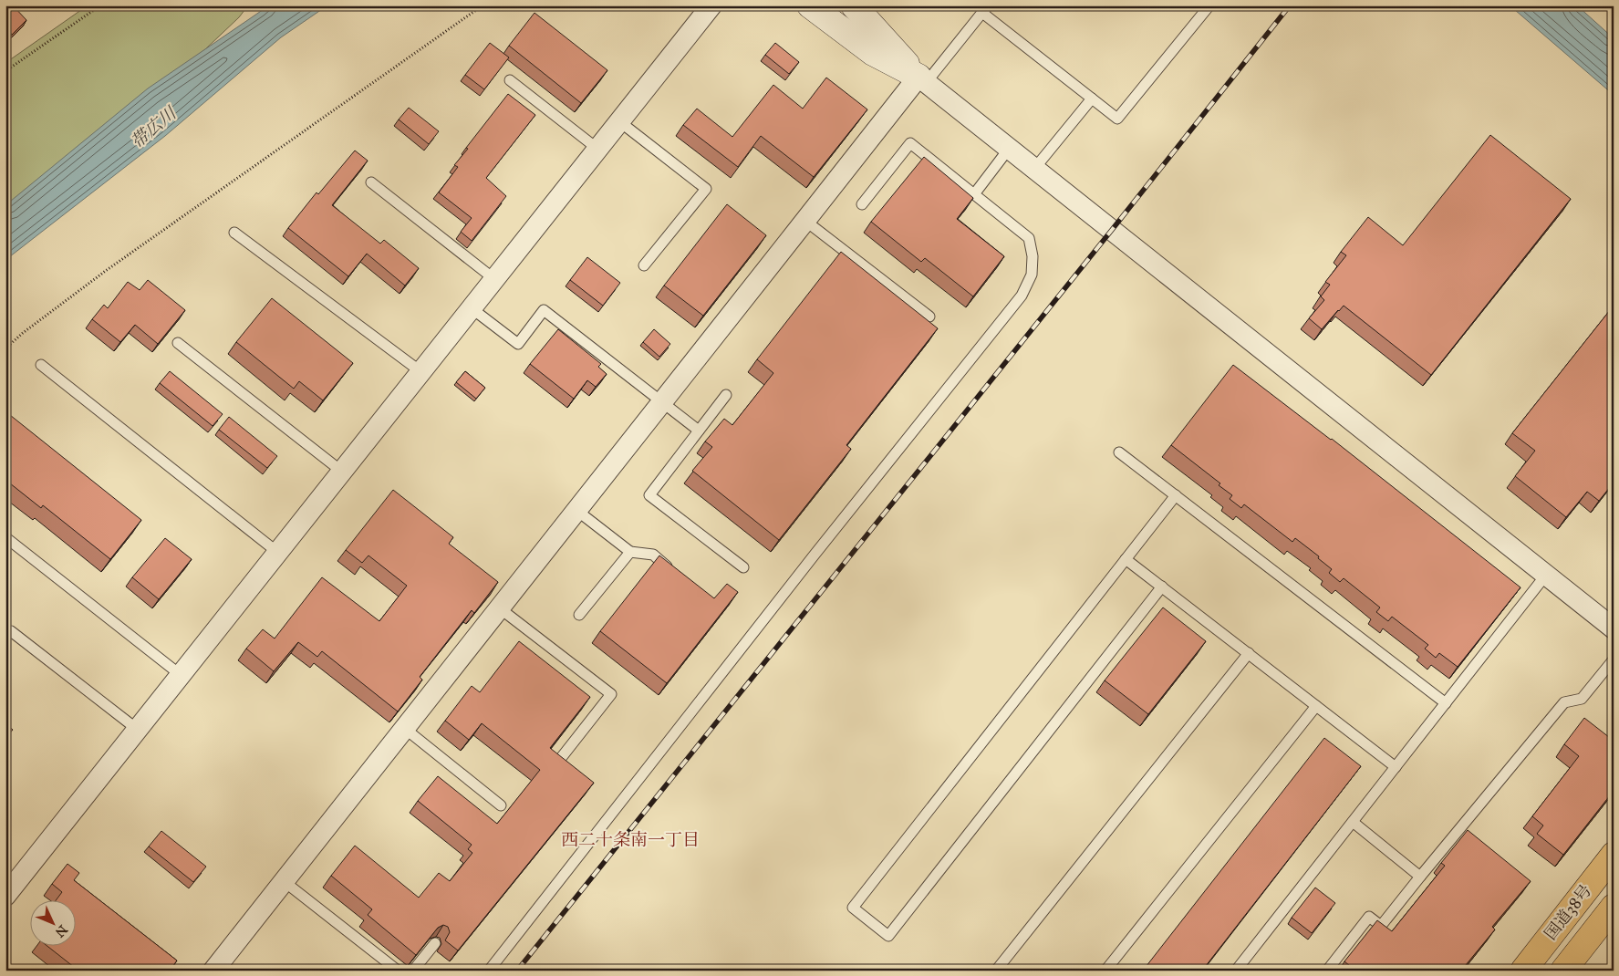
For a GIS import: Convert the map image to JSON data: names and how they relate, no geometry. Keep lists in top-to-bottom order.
{
  "streets": {
    "highway": ["国道38号"]
  },
  "districts": ["西二十条南一丁目"],
  "water": ["帯広川"],
  "north": "bottom right"
}
